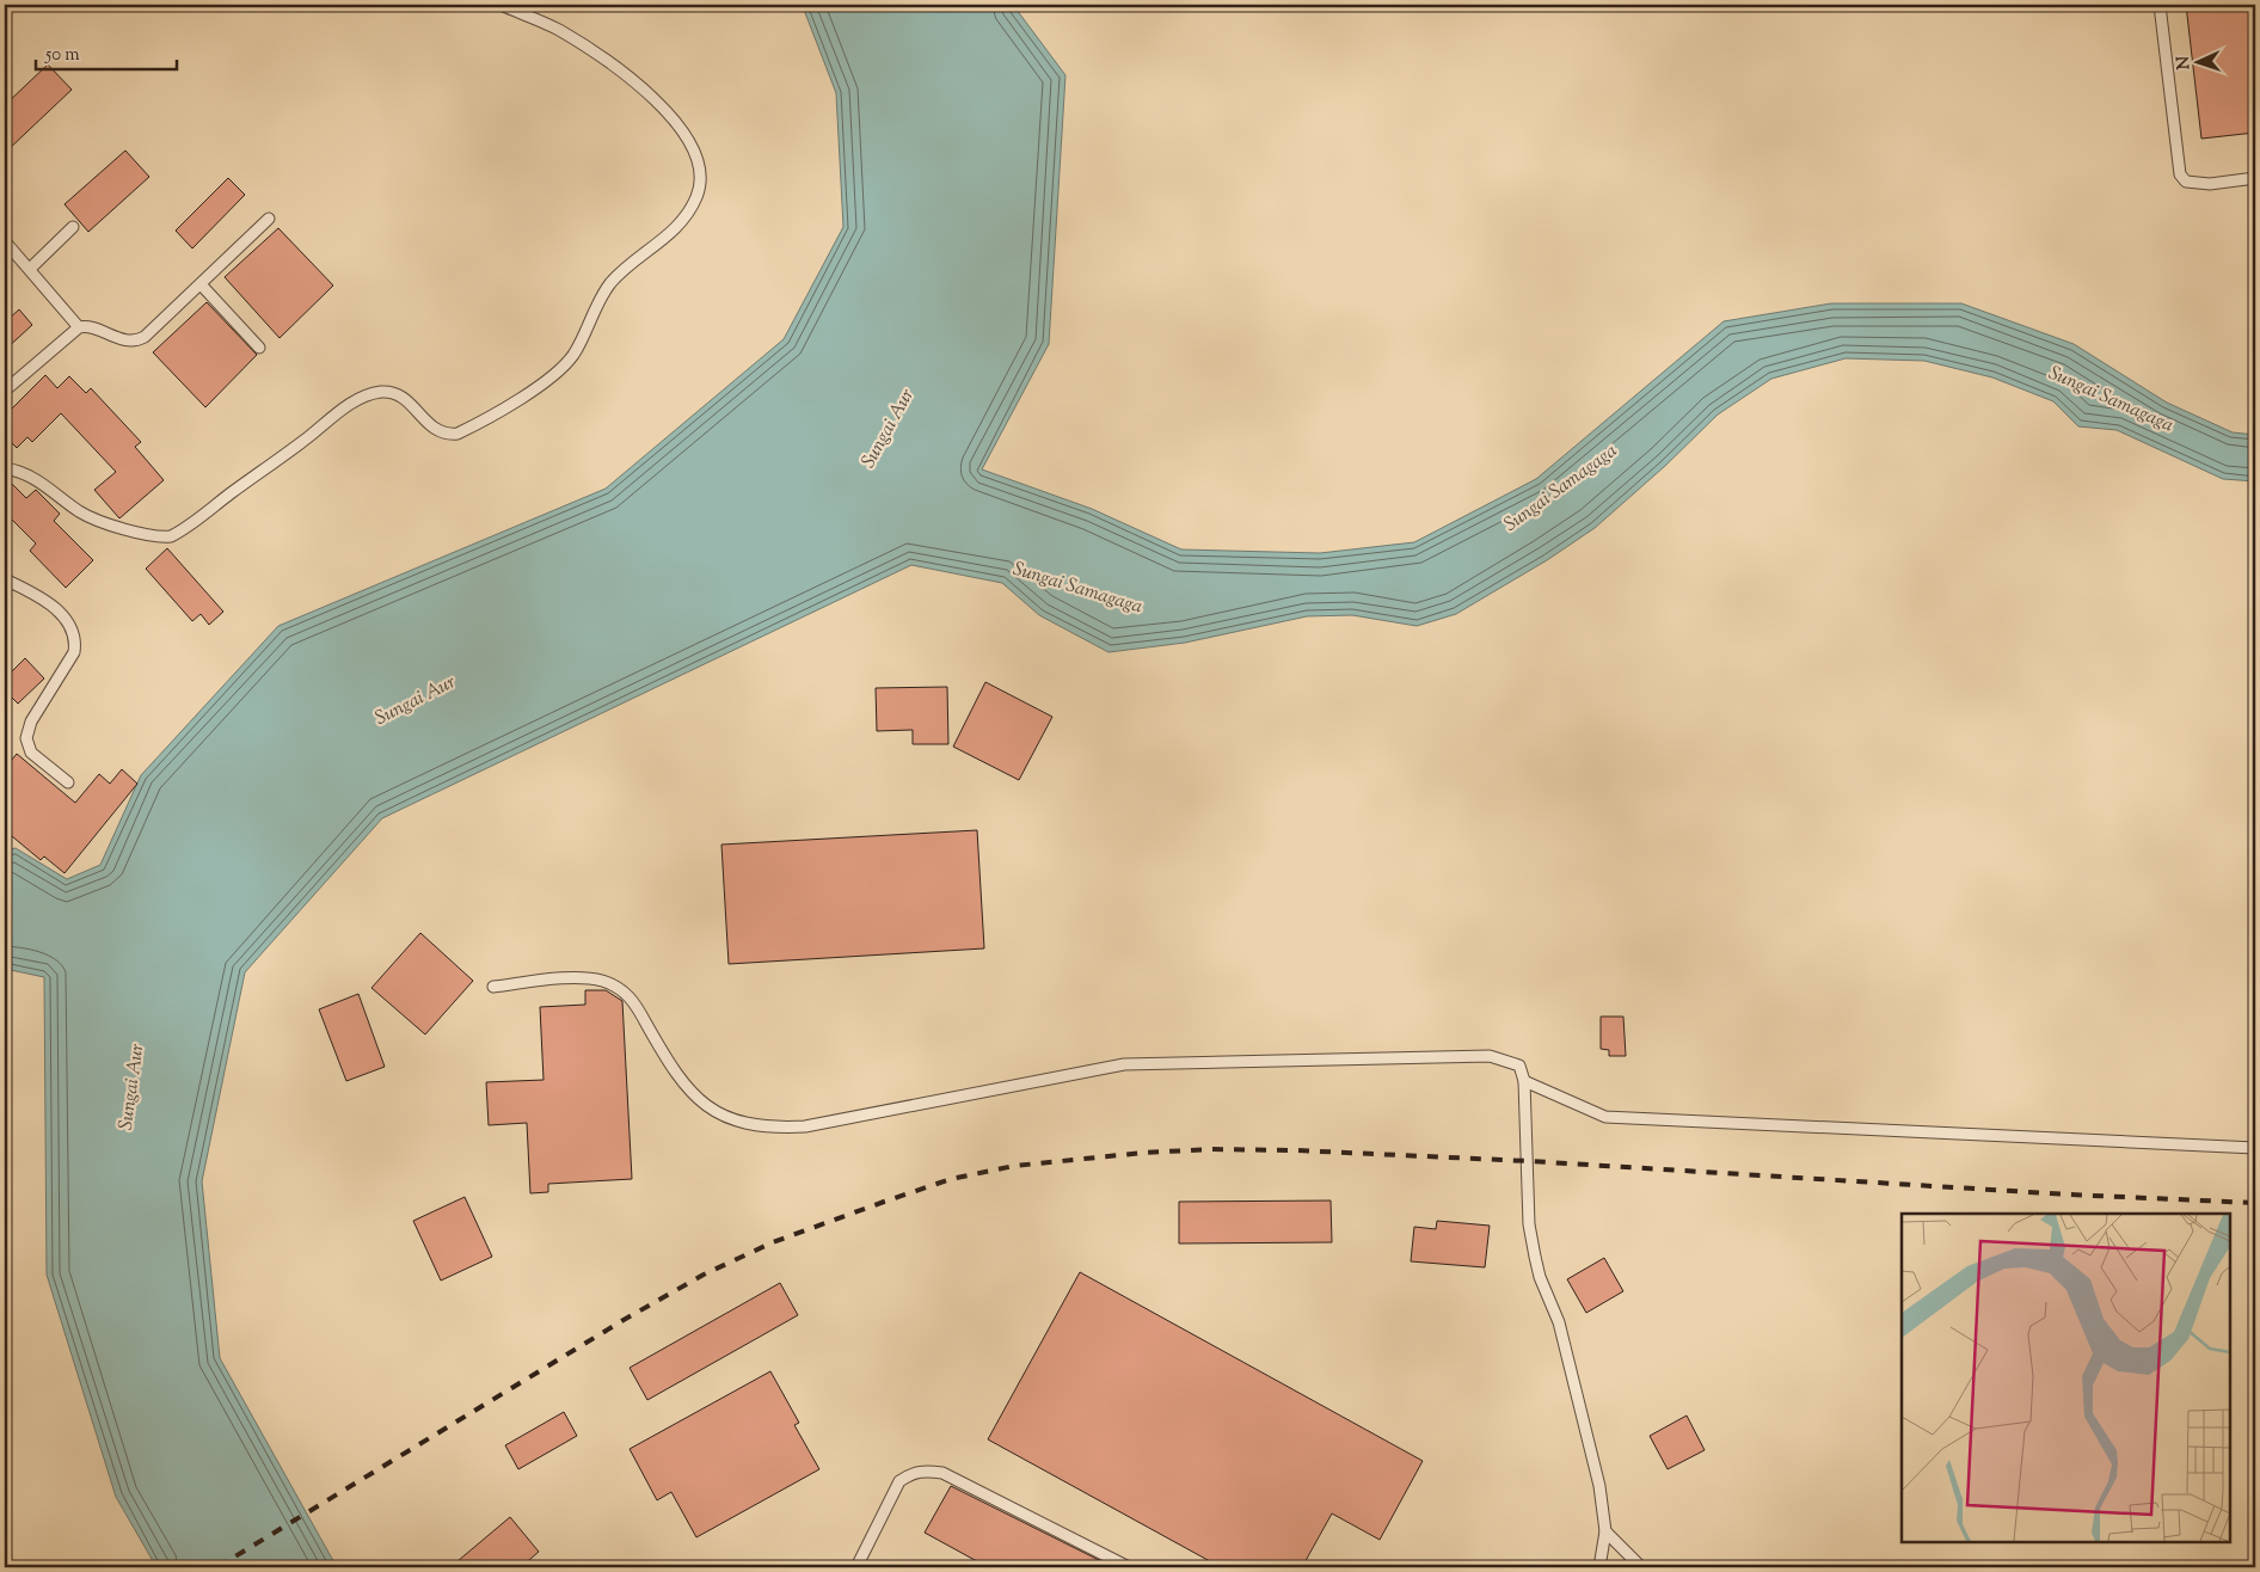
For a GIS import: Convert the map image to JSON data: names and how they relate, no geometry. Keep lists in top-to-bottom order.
{
  "water": ["Sungai Samagaga", "Sungai Aur"],
  "scale_bar": "50 m",
  "north": "left"
}
